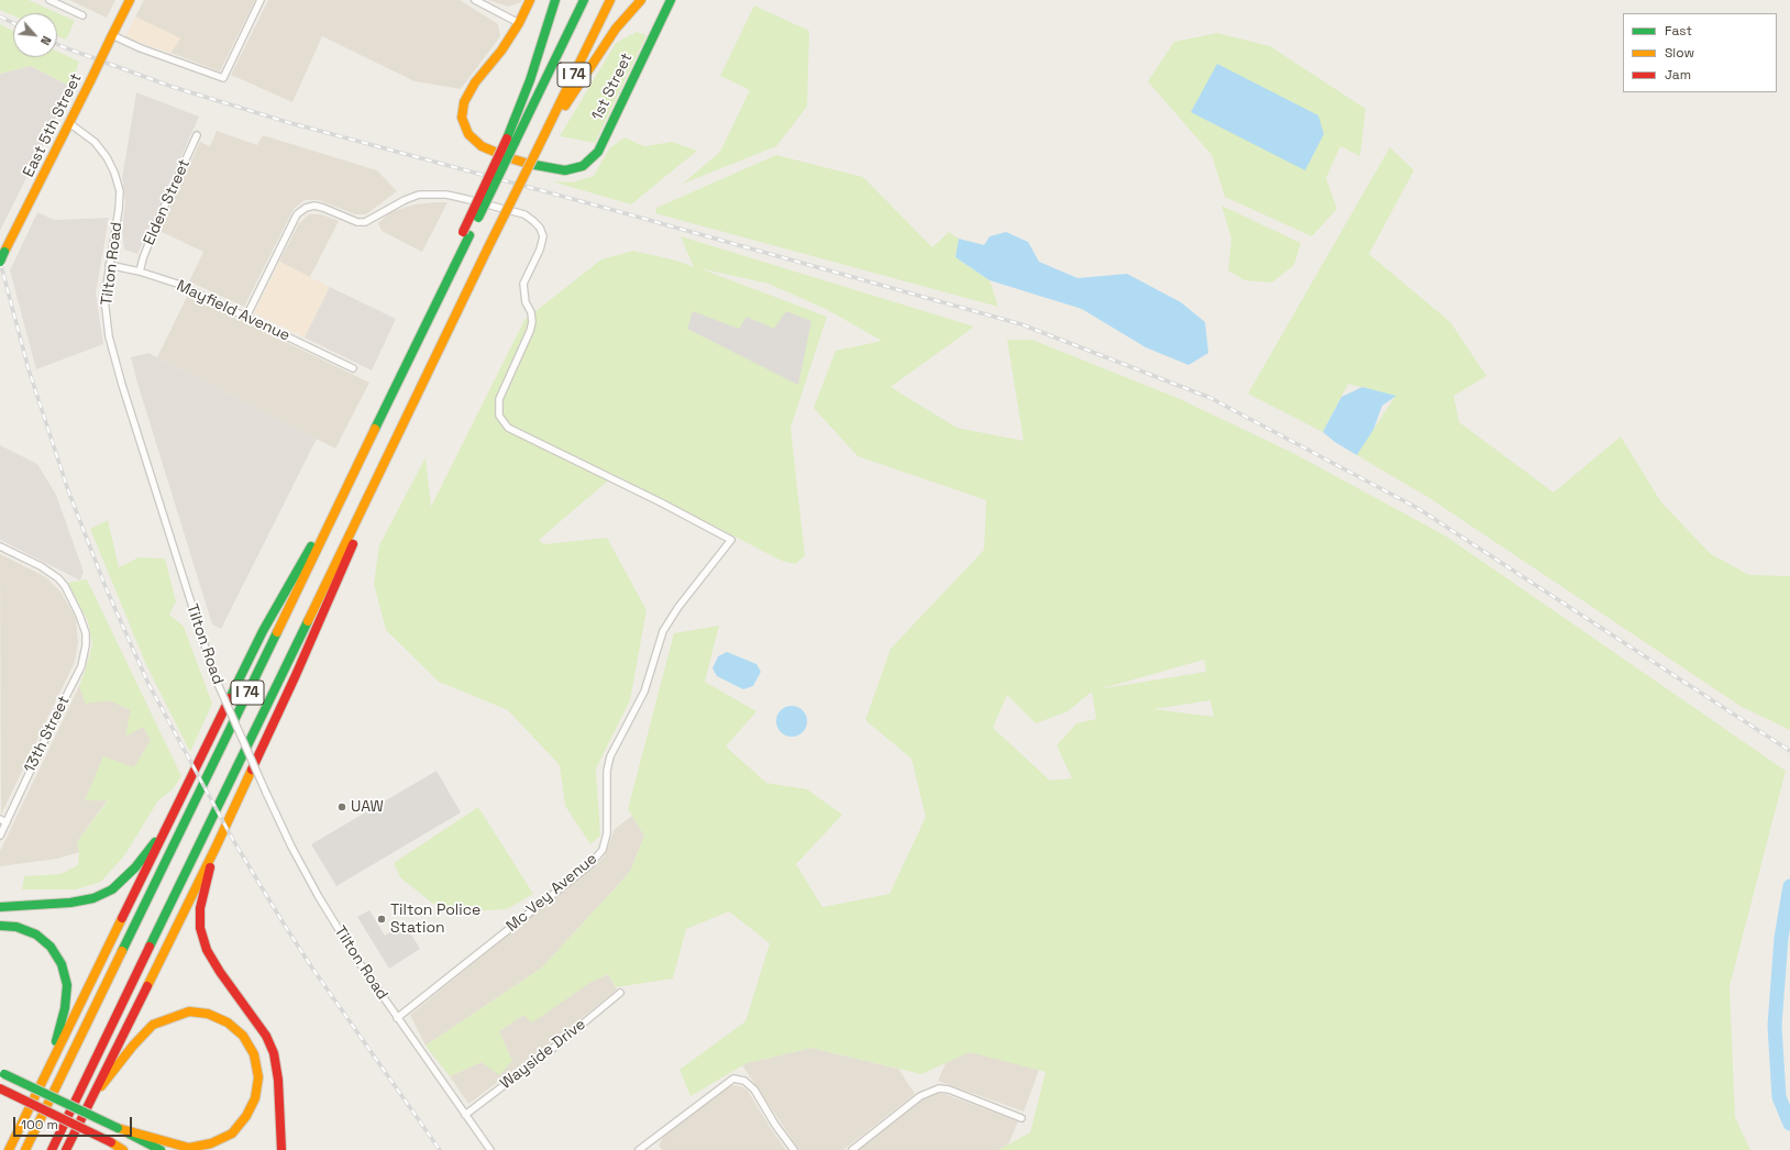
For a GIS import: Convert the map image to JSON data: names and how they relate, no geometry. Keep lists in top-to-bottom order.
{
  "streets": {
    "main road": ["I 74", "1st Street", "East 5th Street"],
    "street": [
      "Elden Street",
      "Tilton Road",
      "Mayfield Avenue",
      "13th Street",
      "Mc Vey Avenue",
      "Wayside Drive"
    ]
  },
  "crossings": [
    ["East 5th Street", "Tilton Road"],
    ["Elden Street", "Mayfield Avenue"],
    ["Tilton Road", "Mayfield Avenue"],
    ["Tilton Road", "Mc Vey Avenue"],
    ["Tilton Road", "Wayside Drive"],
    ["Mayfield Avenue", "Mc Vey Avenue"]
  ],
  "places": ["UAW", "Tilton Police Station"],
  "legend": ["Fast", "Slow", "Jam"],
  "scale_bar": "100 m",
  "north": "bottom right"
}
